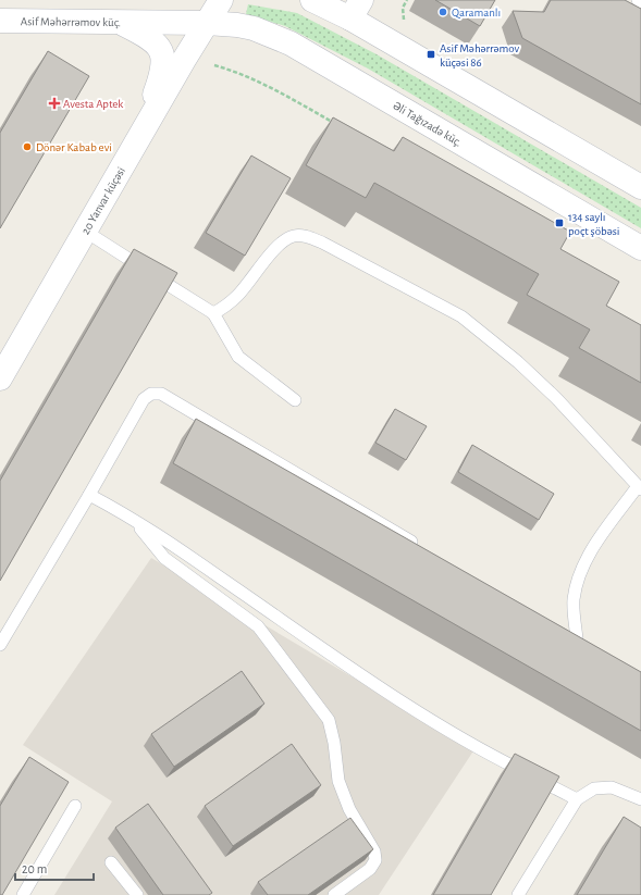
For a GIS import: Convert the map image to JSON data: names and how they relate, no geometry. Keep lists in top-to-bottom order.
{
  "streets": {
    "main road": ["Asif Məhərrəmov küç.", "Əli Tağızadə küç.", "20 Yanvar küçəsi"]
  },
  "crossings": [
    ["Asif Məhərrəmov küç.", "Əli Tağızadə küç."],
    ["Əli Tağızadə küç.", "20 Yanvar küçəsi"]
  ],
  "places": {
    "other": ["Qaramanlı", "Dönər Kabab evi"],
    "transit": ["Asif Məhərrəmov küçəsi 86", "134 saylı poçt şöbəsi"],
    "health": ["Avesta Aptek"]
  },
  "scale_bar": "20 m"
}
